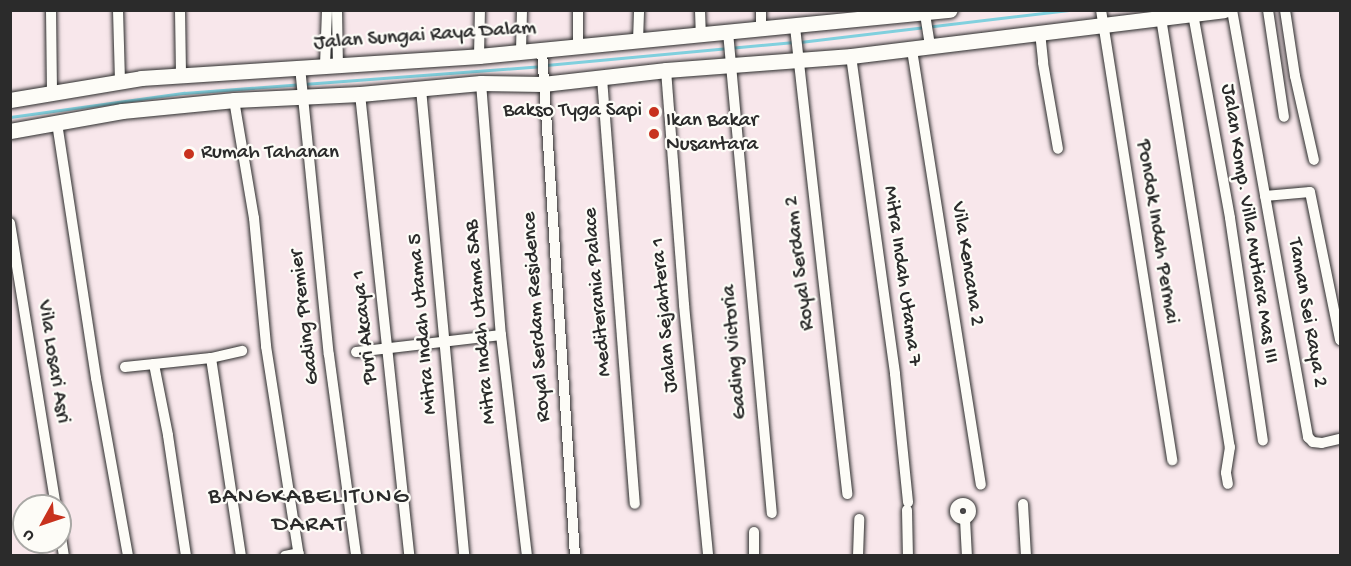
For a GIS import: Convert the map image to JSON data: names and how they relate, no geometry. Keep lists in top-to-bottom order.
{
  "streets": {
    "street": [
      "Jalan Sungai Raya Dalam",
      "Jalan Komp. Villa Mutiara Mas III",
      "Pondok Indah Permai",
      "Royal Serdam 2",
      "Vila Kencana 2",
      "Mitra Indah Utama 7",
      "Mediterania Palace",
      "Taman Sei Raya 2",
      "Jalan Sejahtera 1",
      "Gading Premier",
      "Royal Serdam Residence",
      "Mitra Indah Utama 5AB",
      "Mitra Indah Utama 5",
      "Puri Akcaya 1",
      "Gading Victoria",
      "Vila Losari Asri"
    ]
  },
  "crossings": [
    ["Jalan Sungai Raya Dalam", "Royal Serdam 2"],
    ["Jalan Sungai Raya Dalam", "Gading Premier"],
    ["Jalan Sungai Raya Dalam", "Royal Serdam Residence"]
  ],
  "districts": ["BANGKABELITUNG DARAT"],
  "places": ["Bakso Tyga Sapi", "Ikan Bakar Nusantara", "Rumah Tahanan"],
  "north": "bottom left"
}
